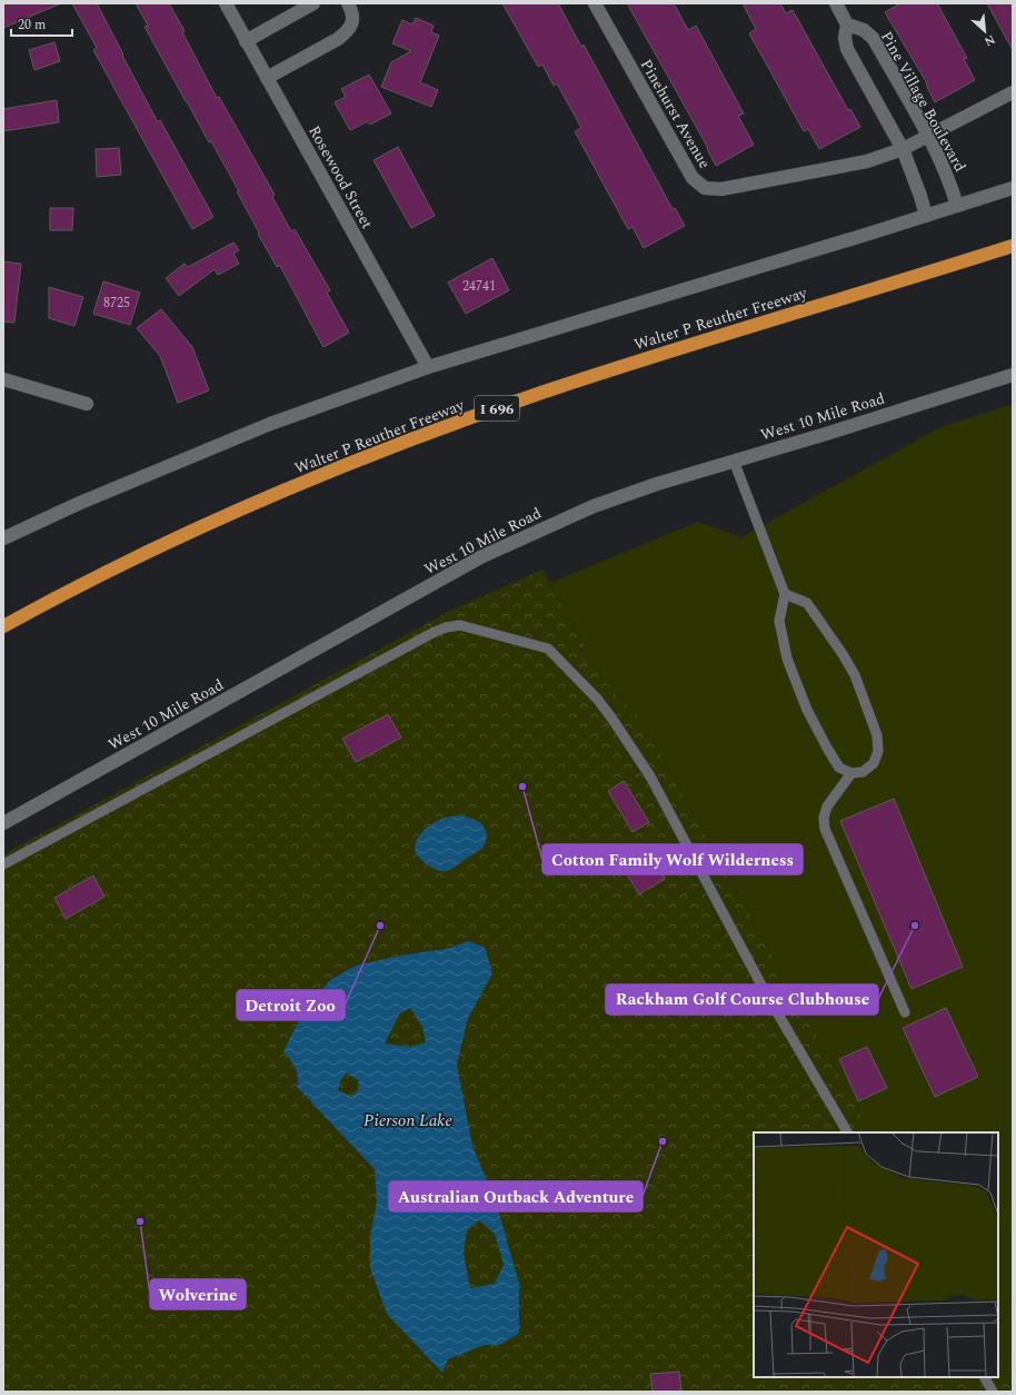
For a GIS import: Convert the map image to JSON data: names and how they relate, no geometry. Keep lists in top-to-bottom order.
{
  "streets": {
    "highway": ["Walter P Reuther Freeway", "I 696"],
    "main road": [
      "Pine Village Boulevard",
      "Pinehurst Avenue",
      "Rosewood Street",
      "West 10 Mile Road"
    ]
  },
  "crossings": [
    ["Pine Village Boulevard", "Pinehurst Avenue"]
  ],
  "water": ["Pierson Lake"],
  "places": [
    "Cotton Family Wolf Wilderness",
    "Detroit Zoo",
    "Rackham Golf Course Clubhouse",
    "Australian Outback Adventure",
    "Wolverine"
  ],
  "house_numbers": ["24741", "8725"],
  "scale_bar": "20 m",
  "north": "bottom right"
}
